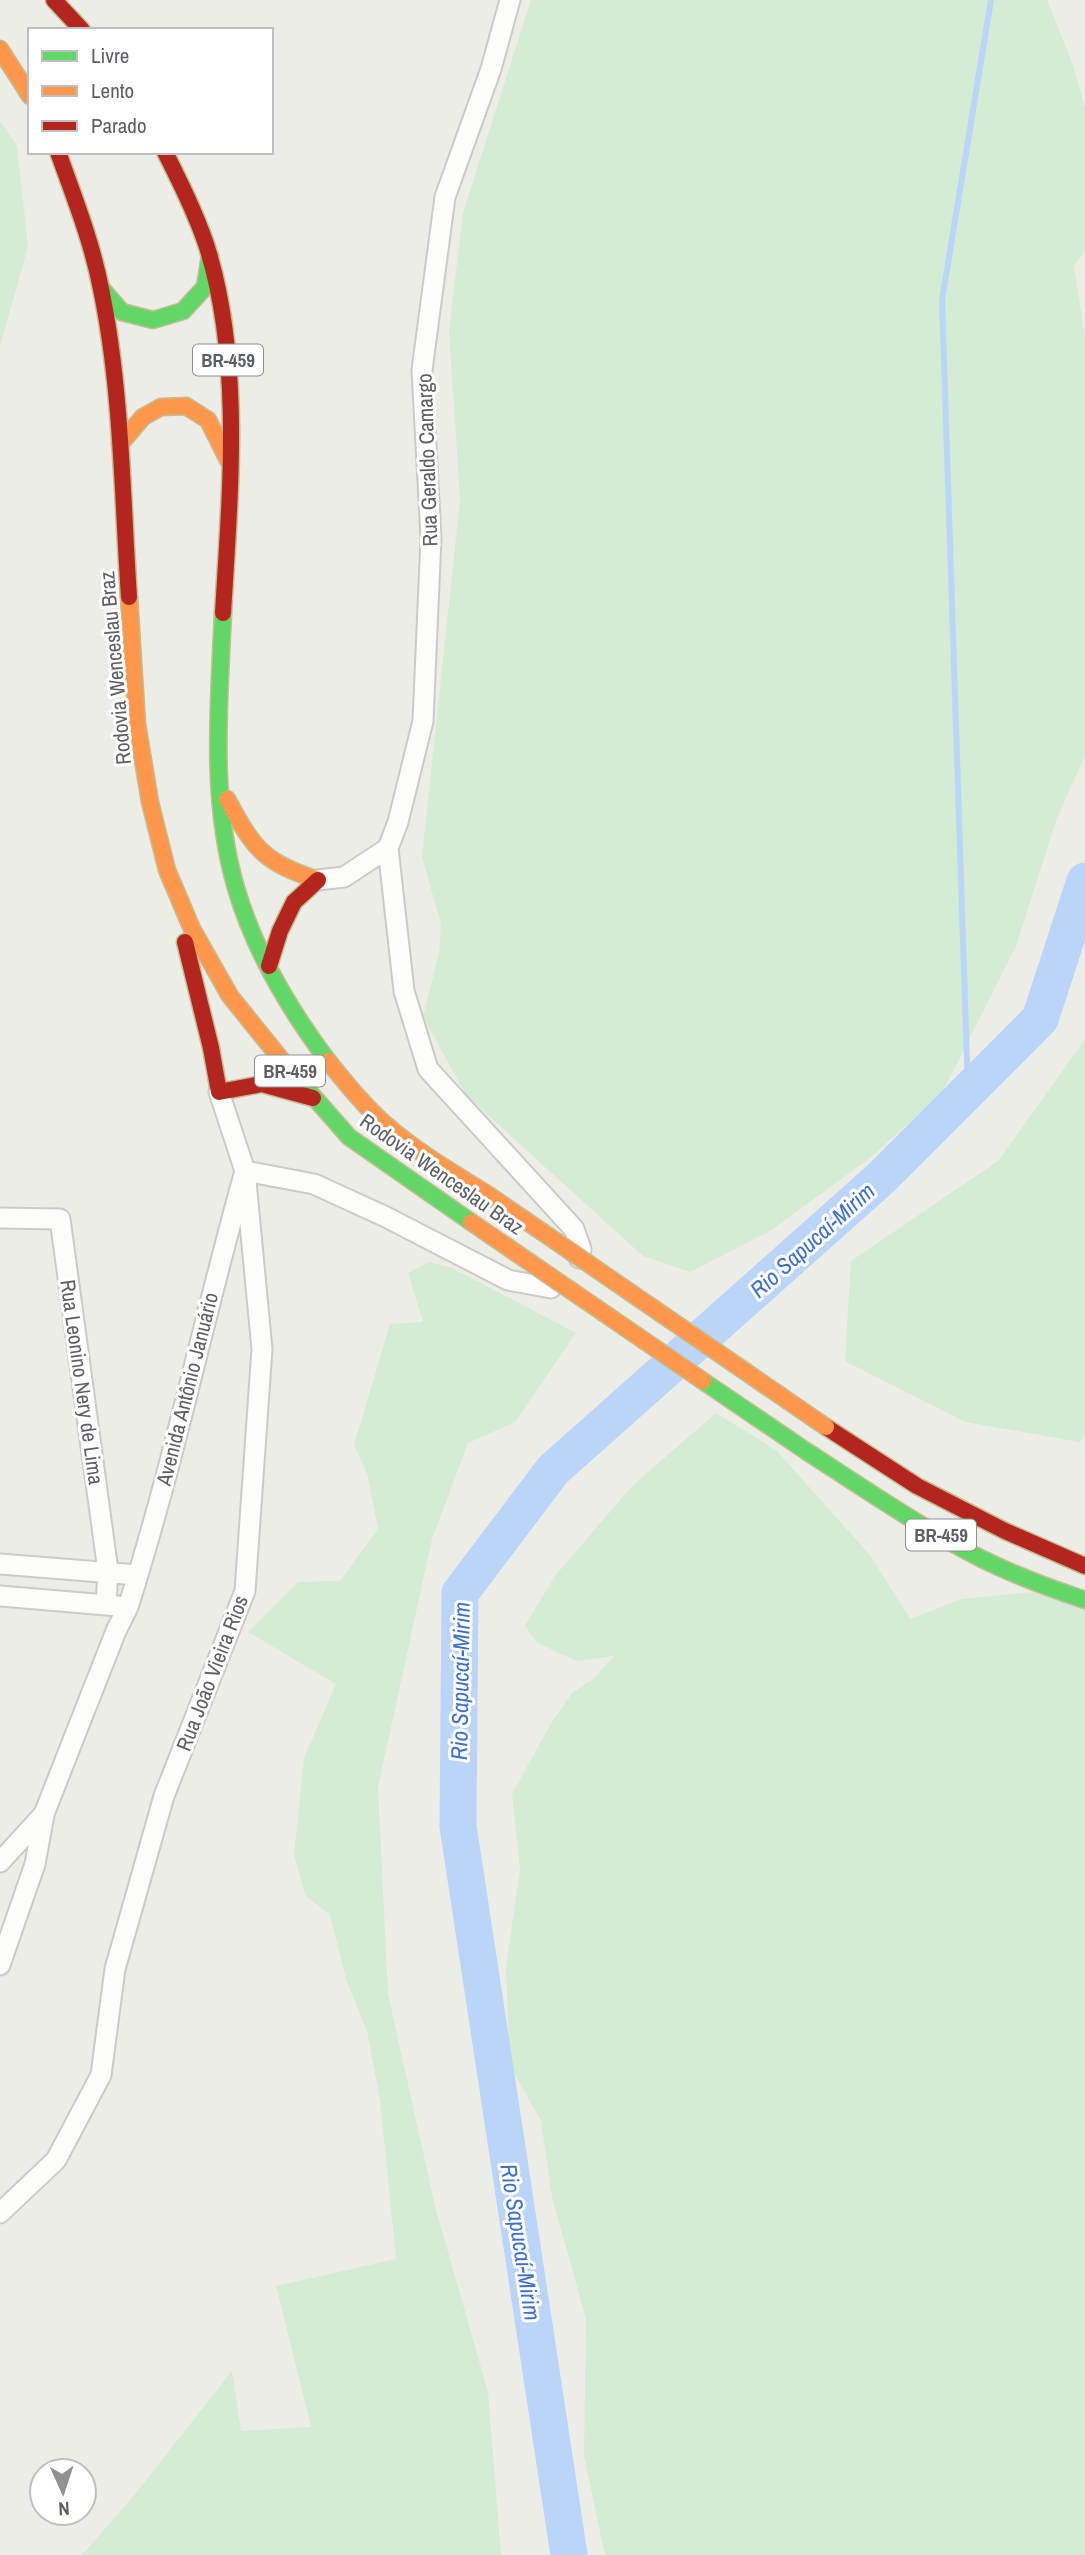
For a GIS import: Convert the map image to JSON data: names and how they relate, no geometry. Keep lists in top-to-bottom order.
{
  "streets": {
    "highway": ["BR-459", "Rodovia Wenceslau Braz"],
    "street": [
      "Rua Geraldo Camargo",
      "Rua Leonino Nery de Lima",
      "Avenida Antônio Januário",
      "Rua João Vieira Rios"
    ]
  },
  "crossings": [
    ["BR-459", "Rodovia Wenceslau Braz"],
    ["Avenida Antônio Januário", "Rua João Vieira Rios"]
  ],
  "water": ["Rio Sapucaí-Mirim"],
  "legend": ["Livre", "Lento", "Parado"],
  "north": "bottom"
}
